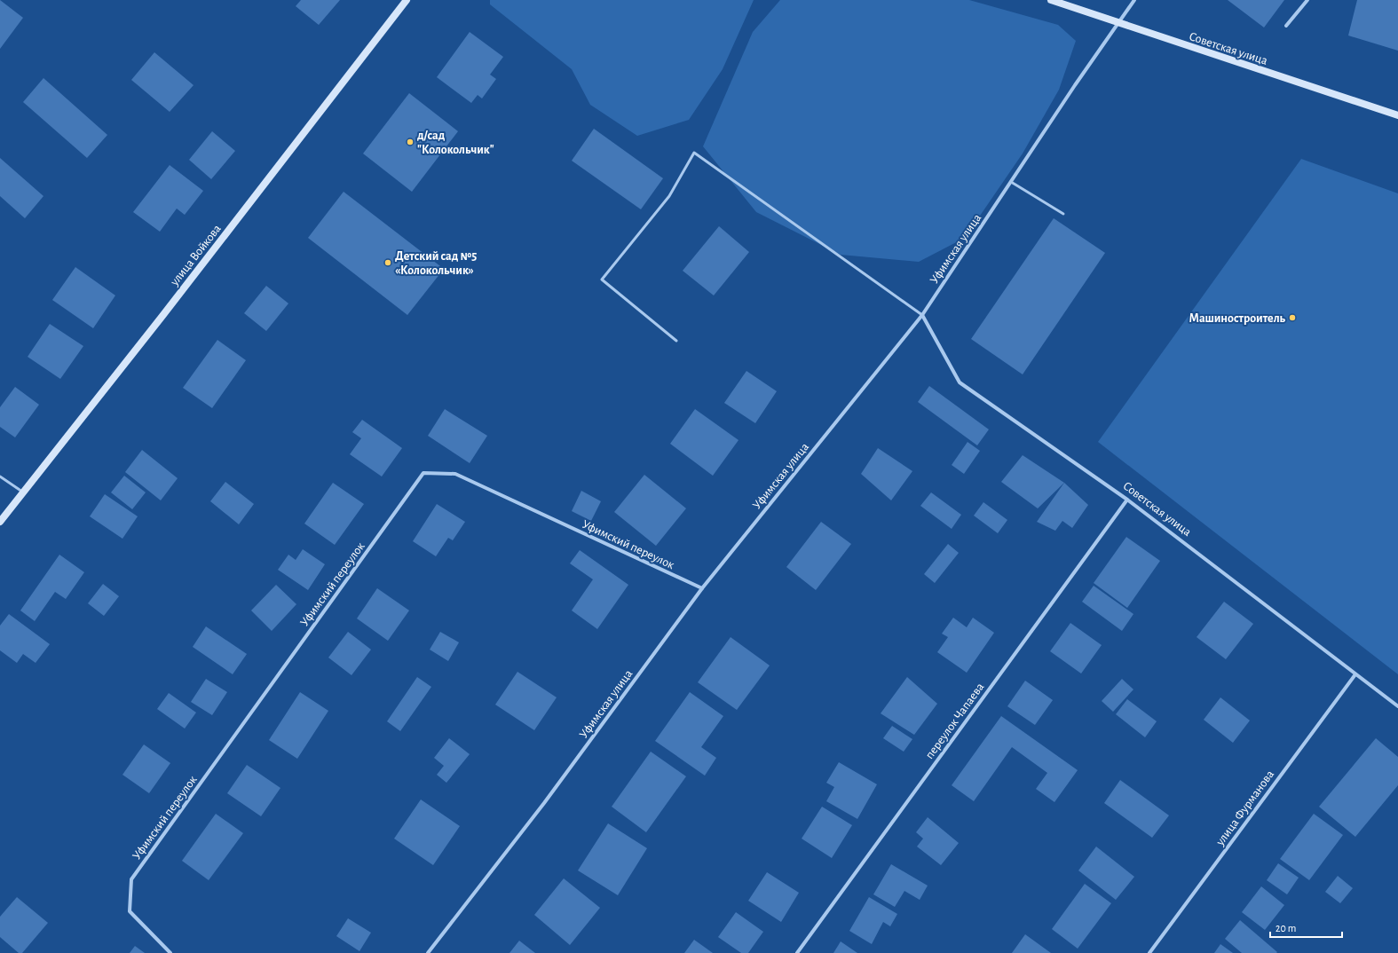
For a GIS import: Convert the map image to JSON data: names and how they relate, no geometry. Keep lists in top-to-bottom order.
{
  "streets": {
    "main road": ["Советская улица", "улица Войкова"],
    "street": [
      "Уфимская улица",
      "Уфимский переулок",
      "переулок Чапаева",
      "улица Фурманова"
    ]
  },
  "crossings": [
    ["Советская улица", "Уфимская улица"],
    ["Советская улица", "переулок Чапаева"],
    ["Советская улица", "улица Фурманова"],
    ["Уфимская улица", "Уфимский переулок"]
  ],
  "places": ["д/сад \"Колокольчик\"", "Детский сад №5 «Колокольчик»", "Машиностроитель"],
  "scale_bar": "20 m"
}
